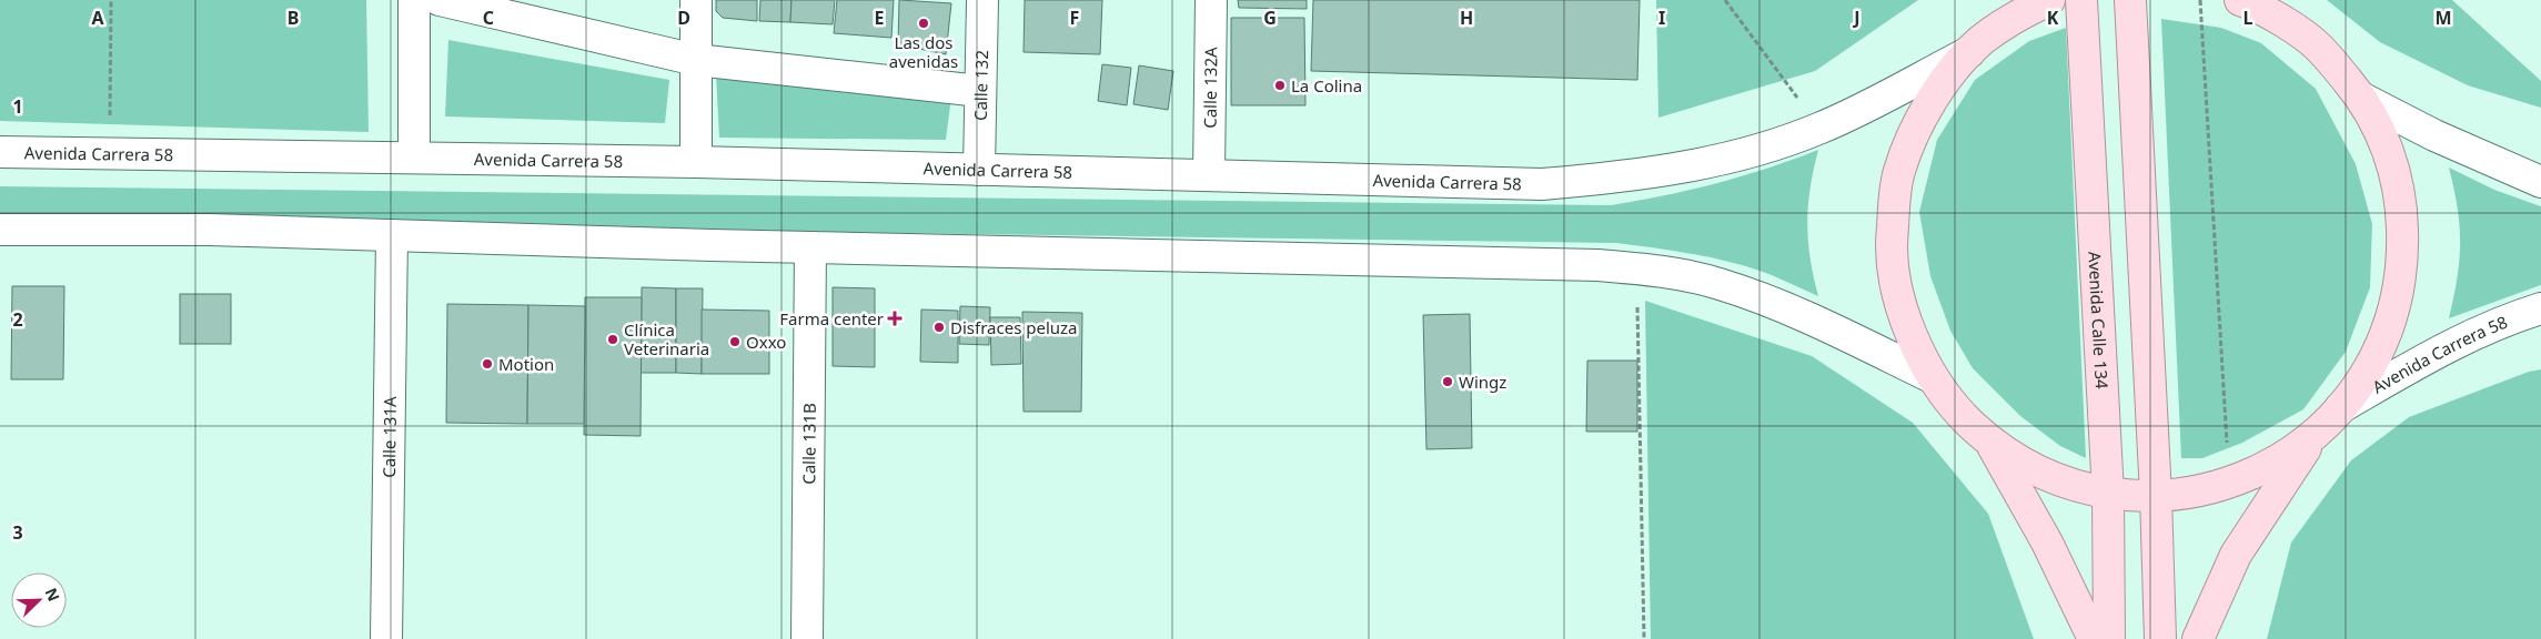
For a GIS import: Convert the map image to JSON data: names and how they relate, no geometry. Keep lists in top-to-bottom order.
{
  "streets": {
    "main road": [
      "Calle 132",
      "Calle 132A",
      "Avenida Carrera 58",
      "Avenida Calle 134",
      "Calle 131A",
      "Calle 131B"
    ]
  },
  "crossings": [
    ["Calle 132", "Avenida Carrera 58"],
    ["Calle 132A", "Avenida Carrera 58"]
  ],
  "places": {
    "other": [
      "Las dos avenidas",
      "La Colina",
      "Disfraces peluza",
      "Clínica Veterinaria",
      "Oxxo",
      "Motion",
      "Wingz"
    ],
    "health": ["Farma center"]
  },
  "north": "top right",
  "grid": {
    "columns": [
      "A",
      "B",
      "C",
      "D",
      "E",
      "F",
      "G",
      "H",
      "I",
      "J",
      "K",
      "L",
      "M"
    ],
    "rows": ["1", "2", "3"]
  }
}
